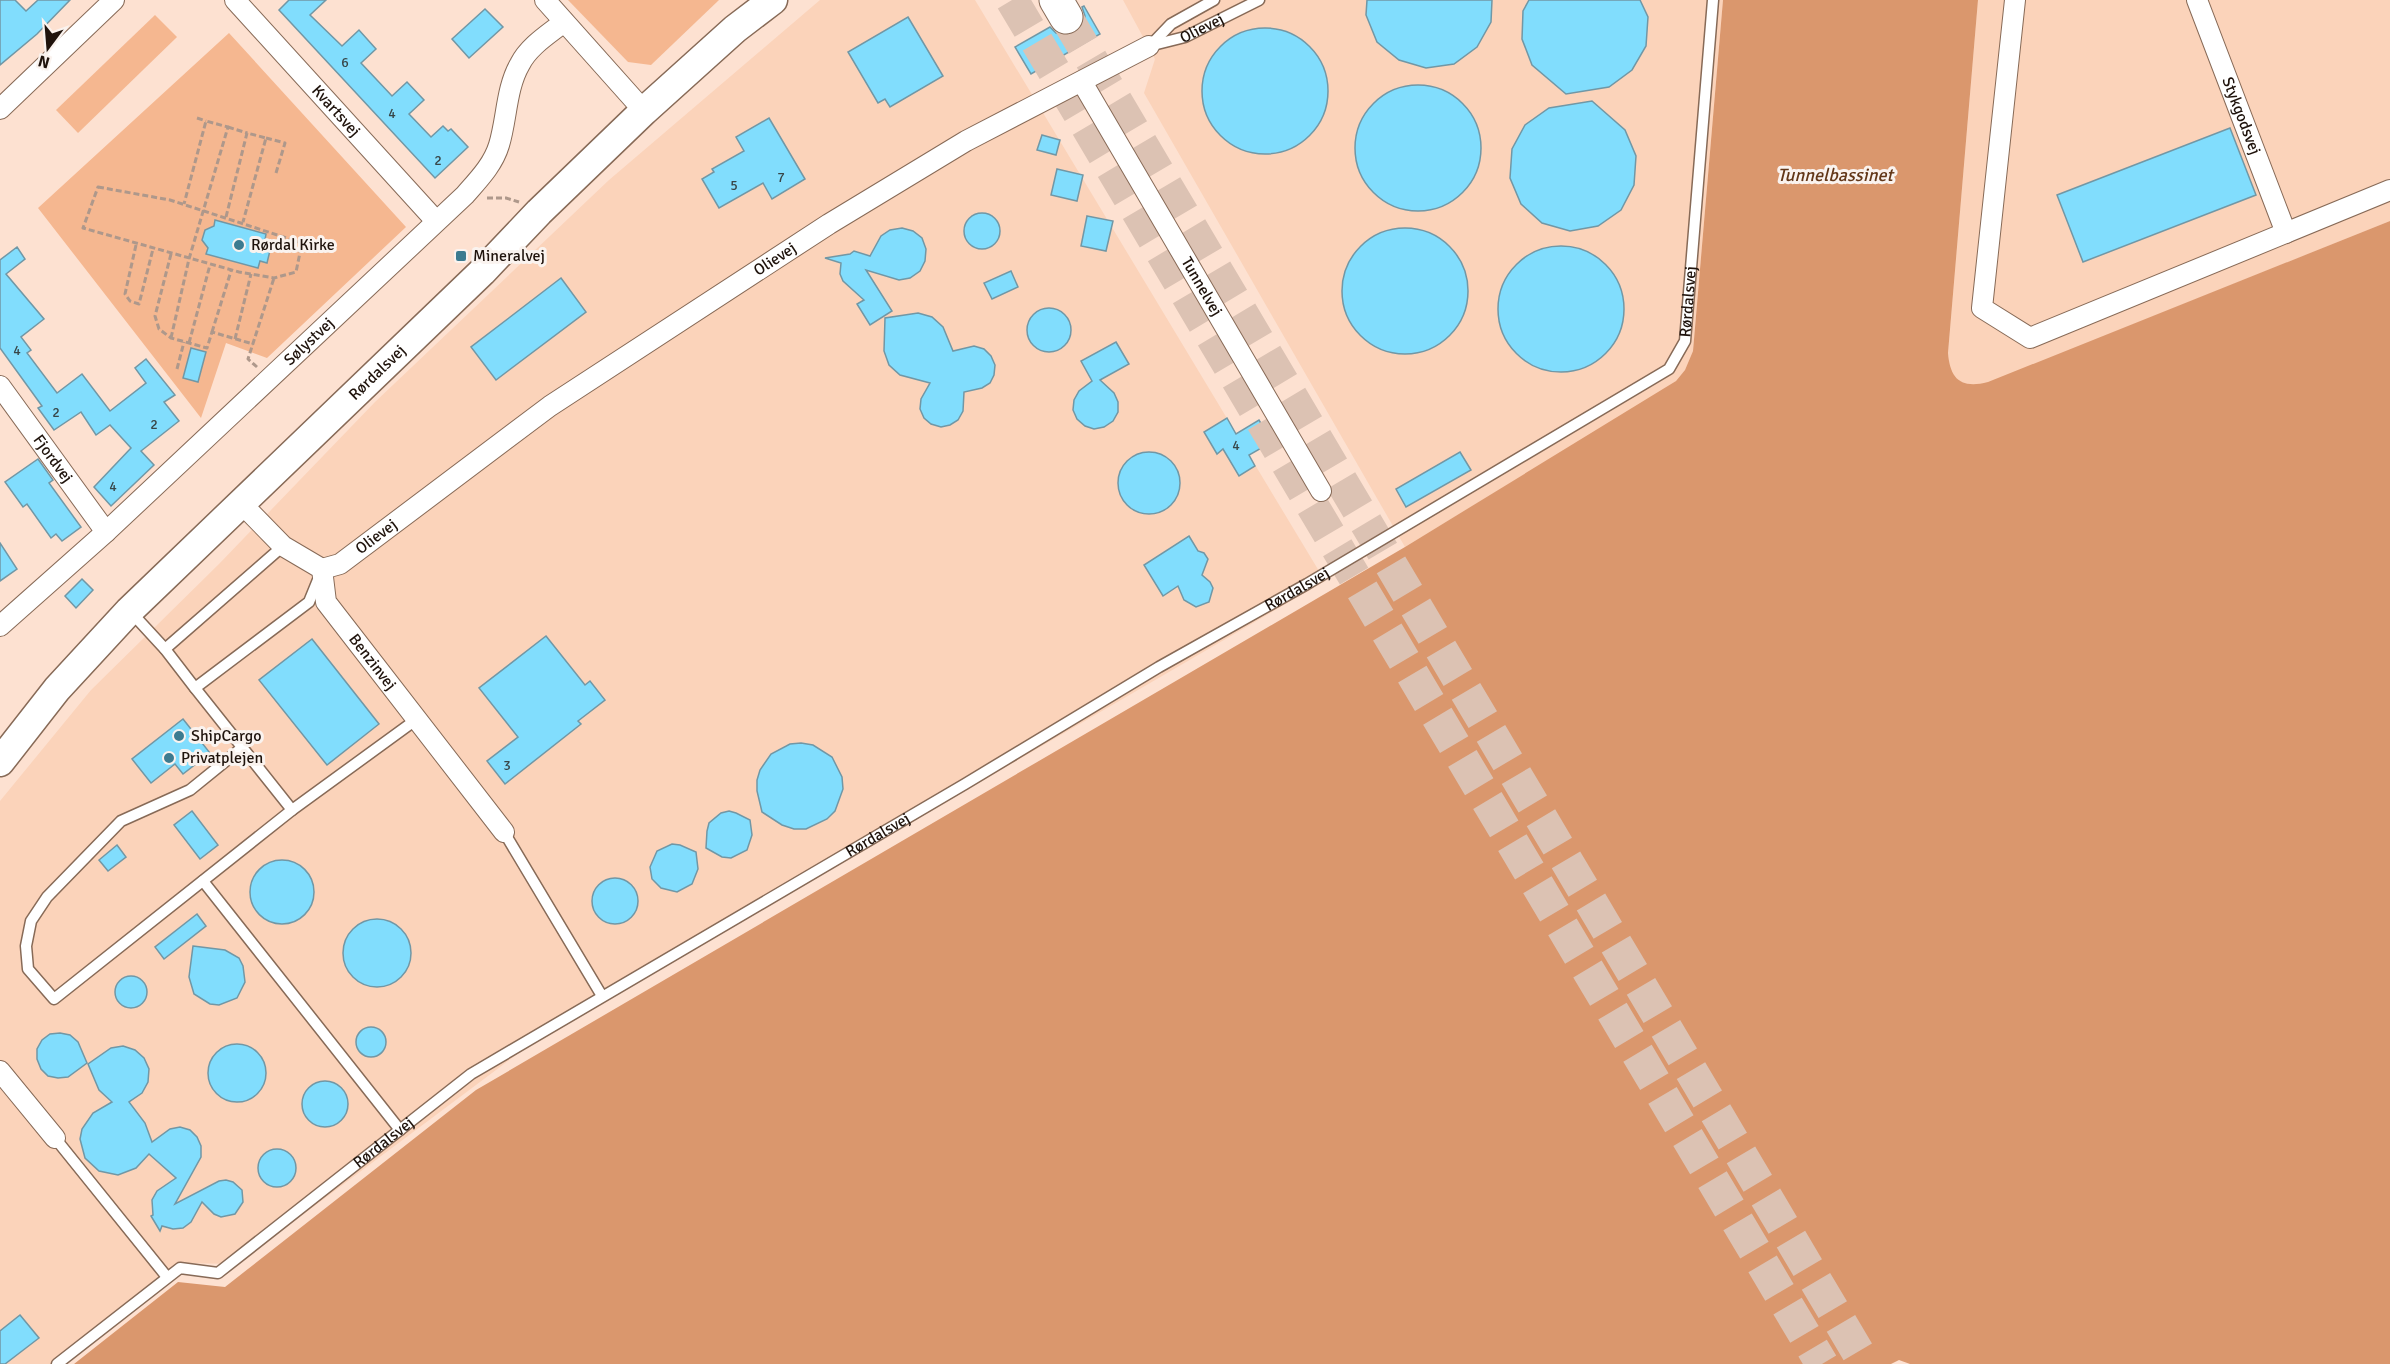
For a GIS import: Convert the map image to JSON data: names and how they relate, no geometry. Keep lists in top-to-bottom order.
{
  "streets": {
    "street": [
      "Olievej",
      "Kvartsvej",
      "Stykgodsvej",
      "Tunnelvej",
      "Rørdalsvej",
      "Sølystvej",
      "Fjordvej",
      "Benzinvej"
    ]
  },
  "crossings": [
    ["Olievej", "Tunnelvej"],
    ["Olievej", "Benzinvej"],
    ["Kvartsvej", "Sølystvej"],
    ["Sølystvej", "Fjordvej"]
  ],
  "water": ["Tunnelbassinet"],
  "places": {
    "other": ["Rørdal Kirke", "ShipCargo", "Privatplejen"],
    "transit": ["Mineralvej"]
  },
  "house_numbers": [
    "6",
    "4",
    "2",
    "7",
    "5",
    "4",
    "2",
    "2",
    "4",
    "4",
    "3"
  ],
  "north": "bottom"
}
